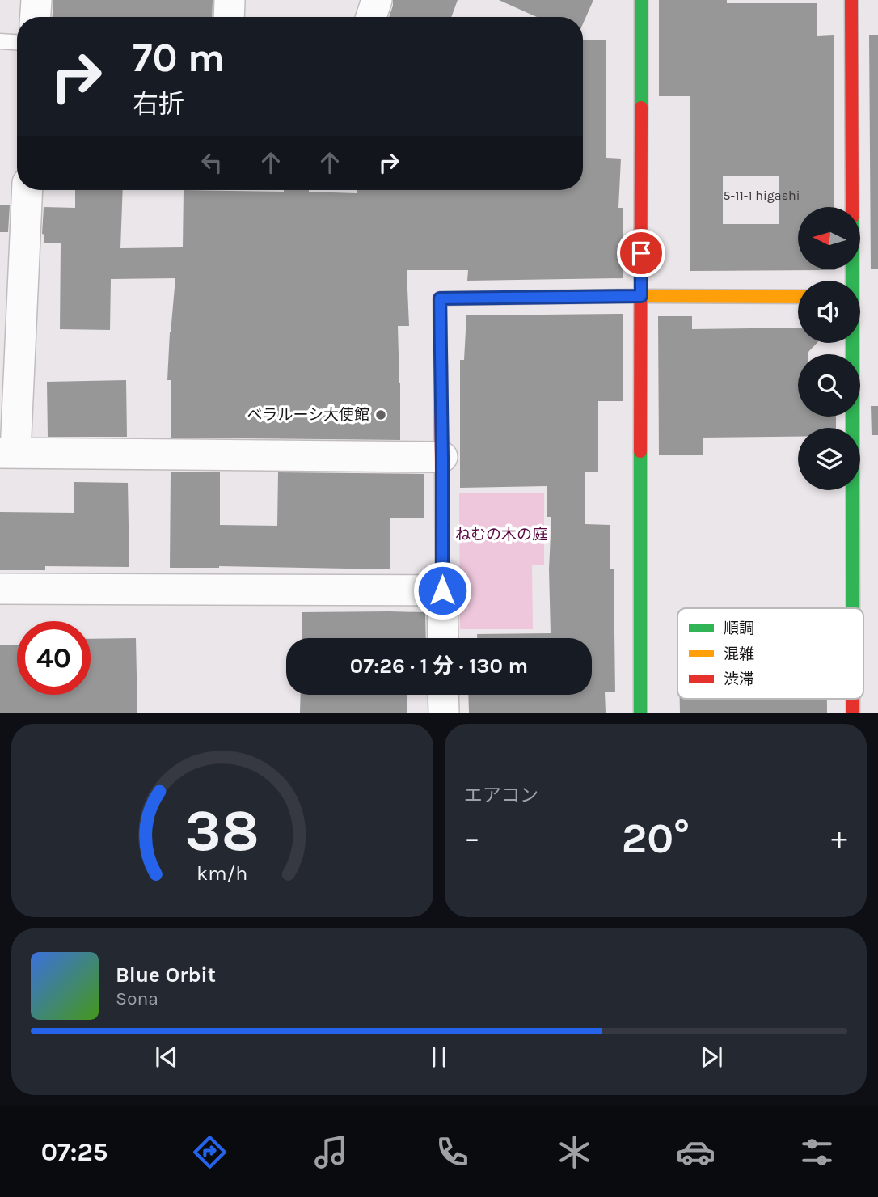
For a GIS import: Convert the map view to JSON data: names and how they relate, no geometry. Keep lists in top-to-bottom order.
{
  "parks": ["ねむの木の庭"],
  "places": ["ベラルーシ大使館"],
  "house_numbers": ["5-11-1 higashi"],
  "legend": ["順調", "混雑", "渋滞"],
  "north": "left",
  "page": {
    "turn": ["70 m", "右折"],
    "limit": "40",
    "trip": "07:26 · 1 分 · 130 m",
    "tile": "エアコン",
    "heat": ["−", "20°", "+"],
    "song": ["Blue Orbit", "Sona"],
    "tabs": "07:25",
    "gauge": ["38", "km/h"]
  }
}
